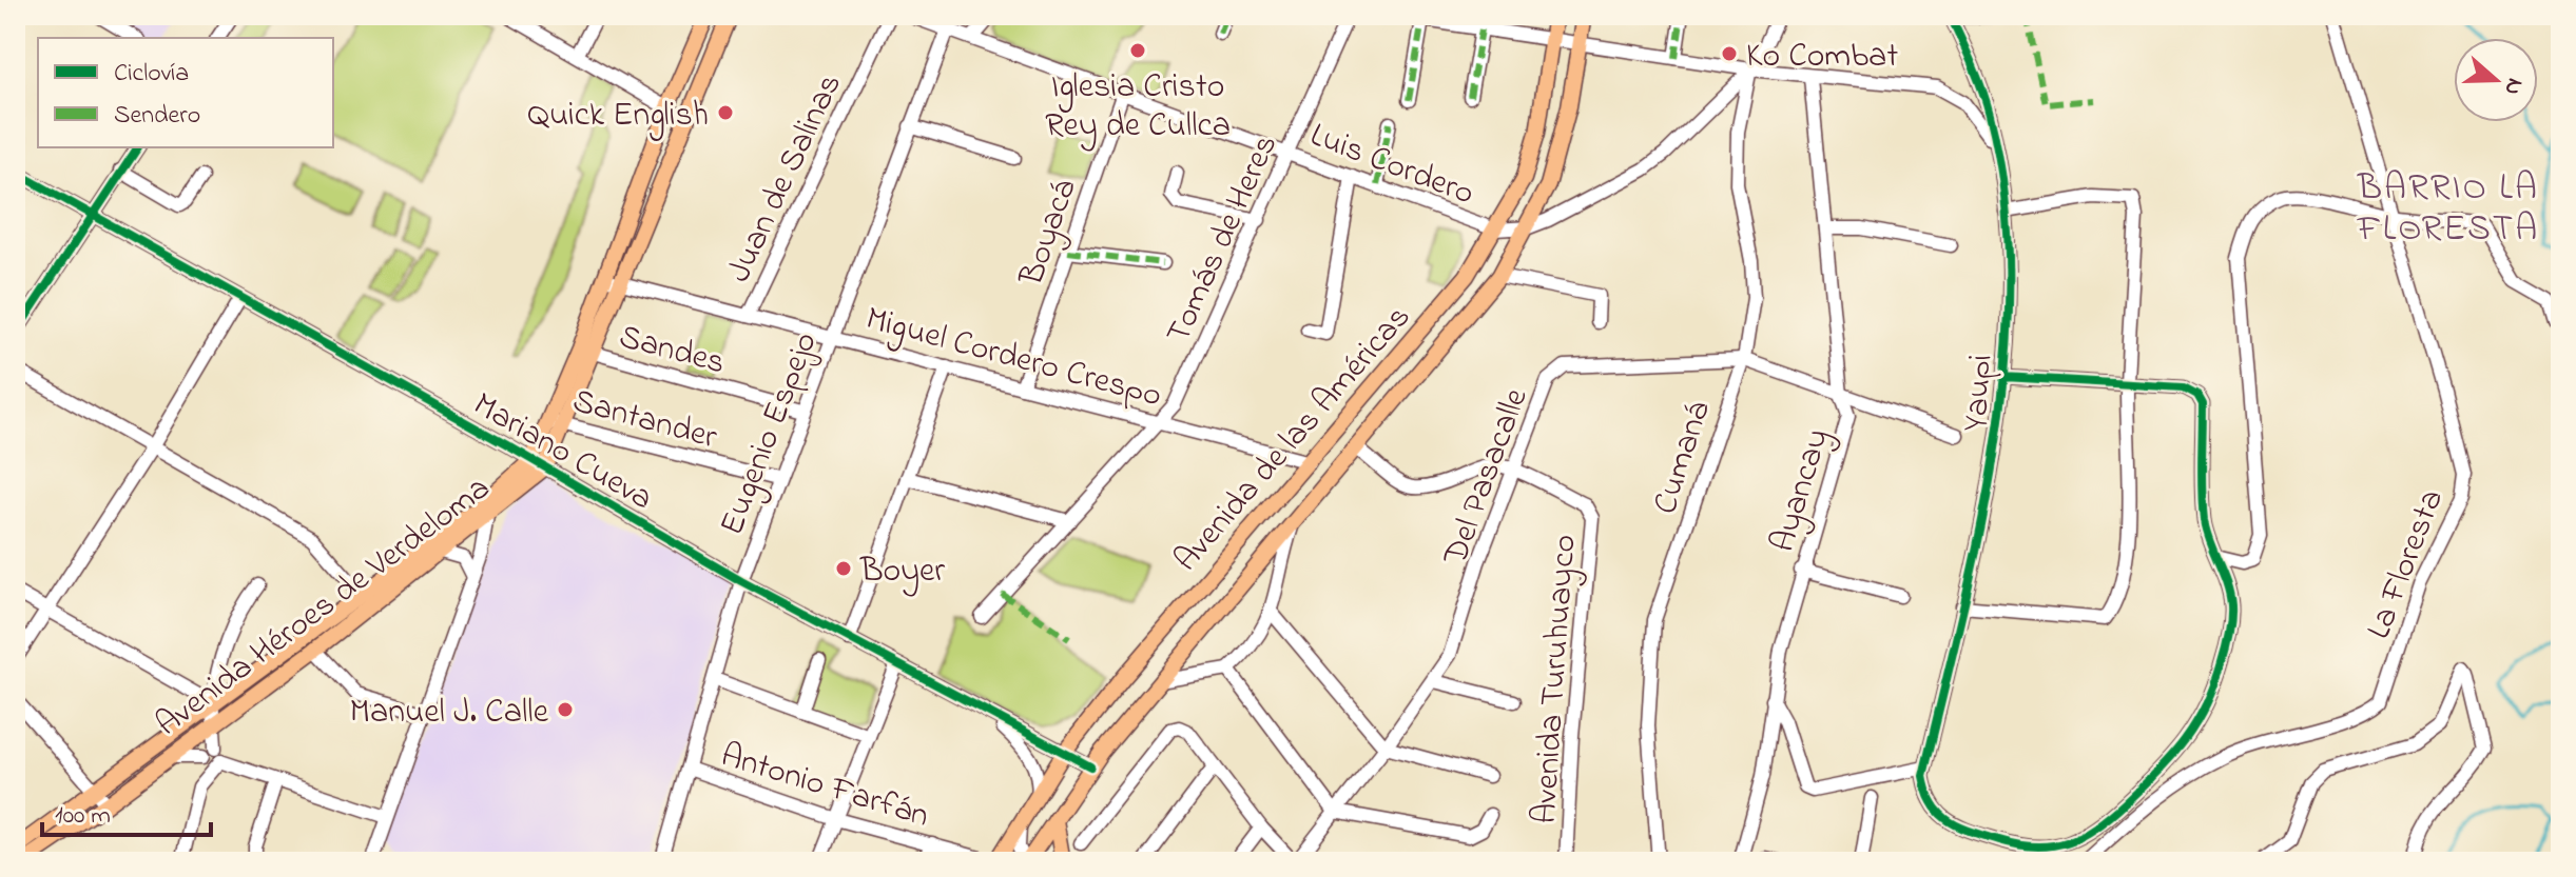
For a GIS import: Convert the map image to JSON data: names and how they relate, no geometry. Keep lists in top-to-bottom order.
{
  "streets": {
    "main road": ["Avenida de las Américas", "Avenida Héroes de Verdeloma"],
    "street": [
      "Luis Cordero",
      "Juan de Salinas",
      "Boyacá",
      "Tomás de Heres",
      "Sandes",
      "Miguel Cordero Crespo",
      "Yaupi",
      "Santander",
      "Eugenio Espejo",
      "Mariano Cueva",
      "Cumaná",
      "Del Pasacalle",
      "Ayancay",
      "La Floresta",
      "Avenida Turuhuayco",
      "Antonio Farfán"
    ]
  },
  "crossings": [
    ["Luis Cordero", "Boyacá"],
    ["Luis Cordero", "Tomás de Heres"],
    ["Luis Cordero", "Eugenio Espejo"],
    ["Luis Cordero", "Avenida de las Américas"],
    ["Juan de Salinas", "Miguel Cordero Crespo"],
    ["Boyacá", "Miguel Cordero Crespo"],
    ["Tomás de Heres", "Miguel Cordero Crespo"],
    ["Sandes", "Eugenio Espejo"],
    ["Sandes", "Avenida Héroes de Verdeloma"],
    ["Miguel Cordero Crespo", "Eugenio Espejo"],
    ["Miguel Cordero Crespo", "Avenida de las Américas"],
    ["Miguel Cordero Crespo", "Avenida Héroes de Verdeloma"],
    ["Santander", "Eugenio Espejo"],
    ["Santander", "Avenida Héroes de Verdeloma"],
    ["Eugenio Espejo", "Mariano Cueva"],
    ["Eugenio Espejo", "Antonio Farfán"],
    ["Avenida de las Américas", "Mariano Cueva"],
    ["Avenida de las Américas", "Avenida Turuhuayco"],
    ["Avenida de las Américas", "Antonio Farfán"],
    ["Mariano Cueva", "Avenida Héroes de Verdeloma"],
    ["Cumaná", "Del Pasacalle"],
    ["Del Pasacalle", "Ayancay"],
    ["Del Pasacalle", "Avenida Turuhuayco"]
  ],
  "districts": ["BARRIO LA FLORESTA"],
  "places": [
    "Iglesia Cristo Rey de Cullca",
    "Ko Combat",
    "Quick English",
    "Boyer",
    "Manuel J. Calle"
  ],
  "legend": ["Ciclovía", "Sendero"],
  "scale_bar": "100 m",
  "north": "right"
}
